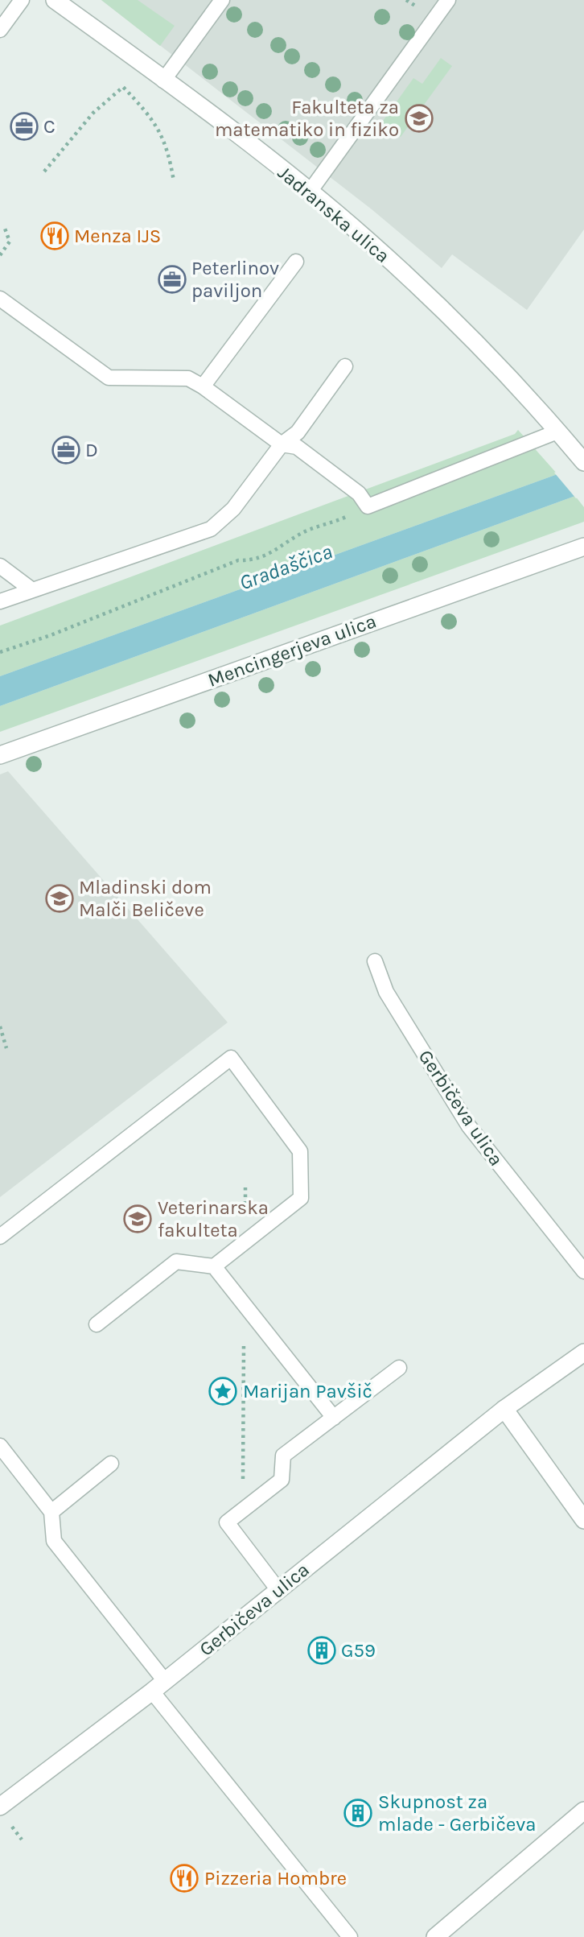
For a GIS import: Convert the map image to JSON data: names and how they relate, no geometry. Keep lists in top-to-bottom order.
{
  "streets": {
    "street": ["Jadranska ulica", "Mencingerjeva ulica", "Gerbičeva ulica"]
  },
  "water": ["Gradaščica"],
  "places": {
    "school or university": ["Fakulteta za matematiko in fiziko", "Mladinski dom Malči Beličeve", "Veterinarska fakulteta"],
    "office": ["C", "Peterlinov paviljon", "D"],
    "restaurant": ["Menza IJS", "Pizzeria Hombre"],
    "place": ["Marijan Pavšič"],
    "building": ["G59", "Skupnost za mlade - Gerbičeva"]
  }
}
